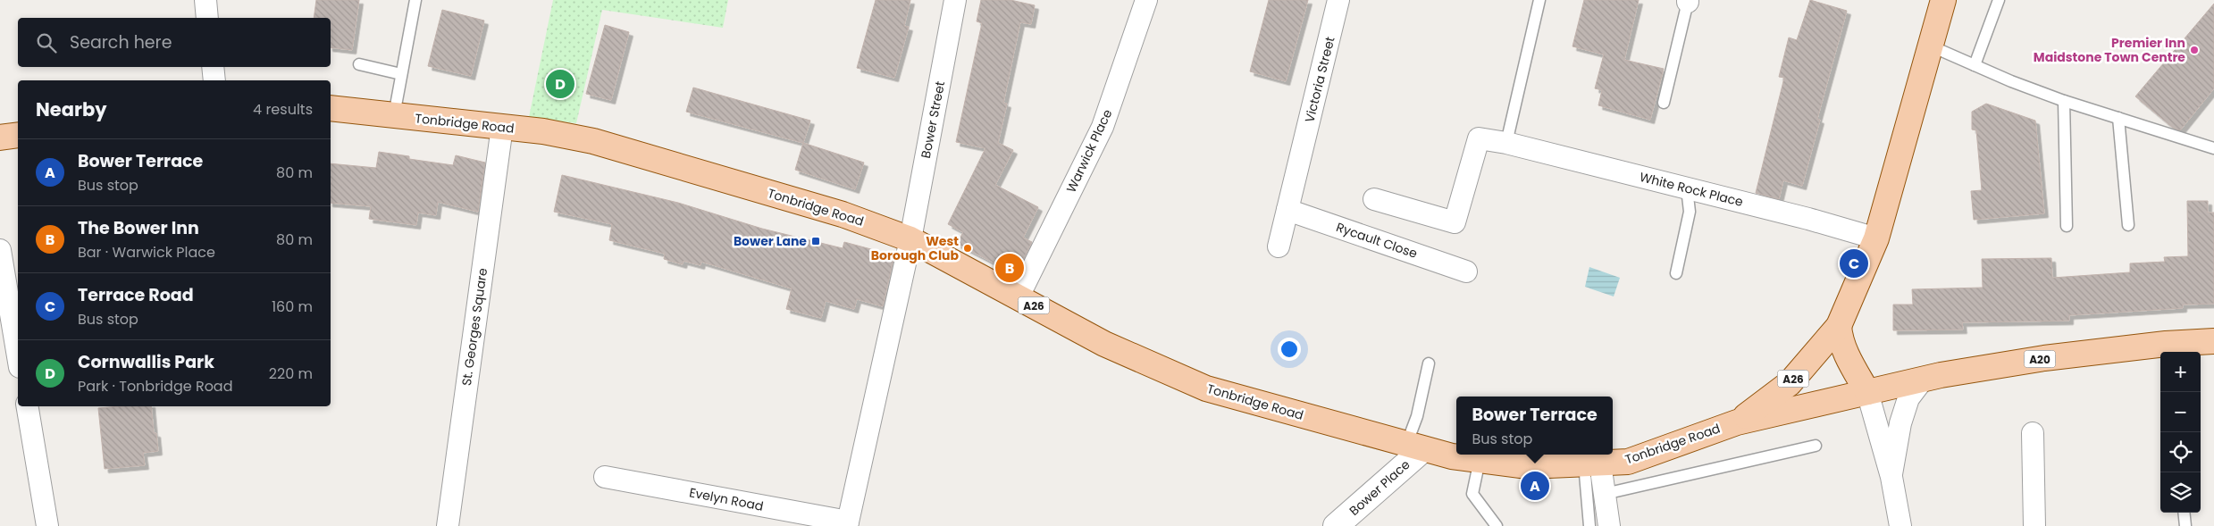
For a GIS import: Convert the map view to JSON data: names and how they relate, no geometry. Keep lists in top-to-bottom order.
{
  "streets": {
    "main road": ["Tonbridge Road", "A26", "A20"],
    "street": [
      "Victoria Street",
      "Bower Street",
      "Warwick Place",
      "White Rock Place",
      "Rycault Close",
      "St. Georges Square",
      "Bower Place",
      "Evelyn Road"
    ]
  },
  "crossings": [
    ["Victoria Street", "Rycault Close"],
    ["Bower Street", "Tonbridge Road"],
    ["Tonbridge Road", "Warwick Place"],
    ["Tonbridge Road", "A26"],
    ["Tonbridge Road", "St. Georges Square"],
    ["Tonbridge Road", "Bower Place"]
  ],
  "places": {
    "other": ["Premier Inn Maidstone Town Centre", "West Borough Club"],
    "transit": ["Bower Lane"]
  },
  "page": {
    "search": "Search here",
    "pins": [
      "D",
      "C",
      "B",
      "A"
    ],
    "heading": ["Nearby", "4 results"],
    "list": [
      {
        "mark": "A",
        "name": "Bower Terrace",
        "note": "Bus stop",
        "value": "80 m"
      },
      {
        "mark": "B",
        "name": "The Bower Inn",
        "note": "Bar · Warwick Place",
        "value": "80 m"
      },
      {
        "mark": "C",
        "name": "Terrace Road",
        "note": "Bus stop",
        "value": "160 m"
      },
      {
        "mark": "D",
        "name": "Cornwallis Park",
        "note": "Park · Tonbridge Road",
        "value": "220 m"
      }
    ],
    "map_buttons": ["+", "−"],
    "popup": ["Bower Terrace", "Bus stop"]
  }
}
